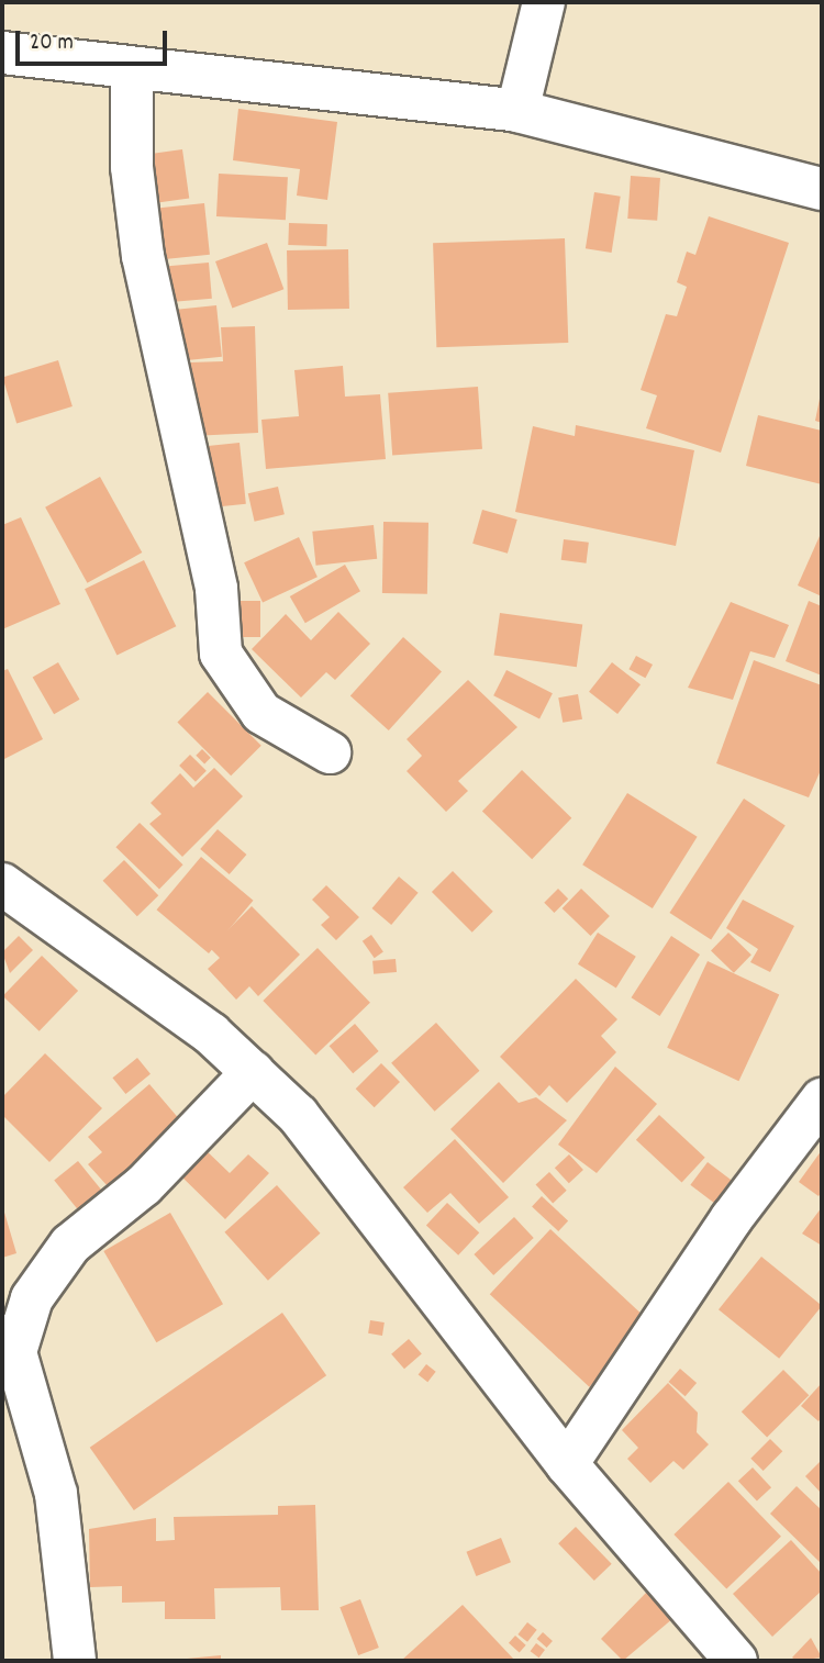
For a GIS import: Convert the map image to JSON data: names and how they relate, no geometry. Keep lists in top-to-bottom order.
{
  "scale_bar": "20 m"
}
